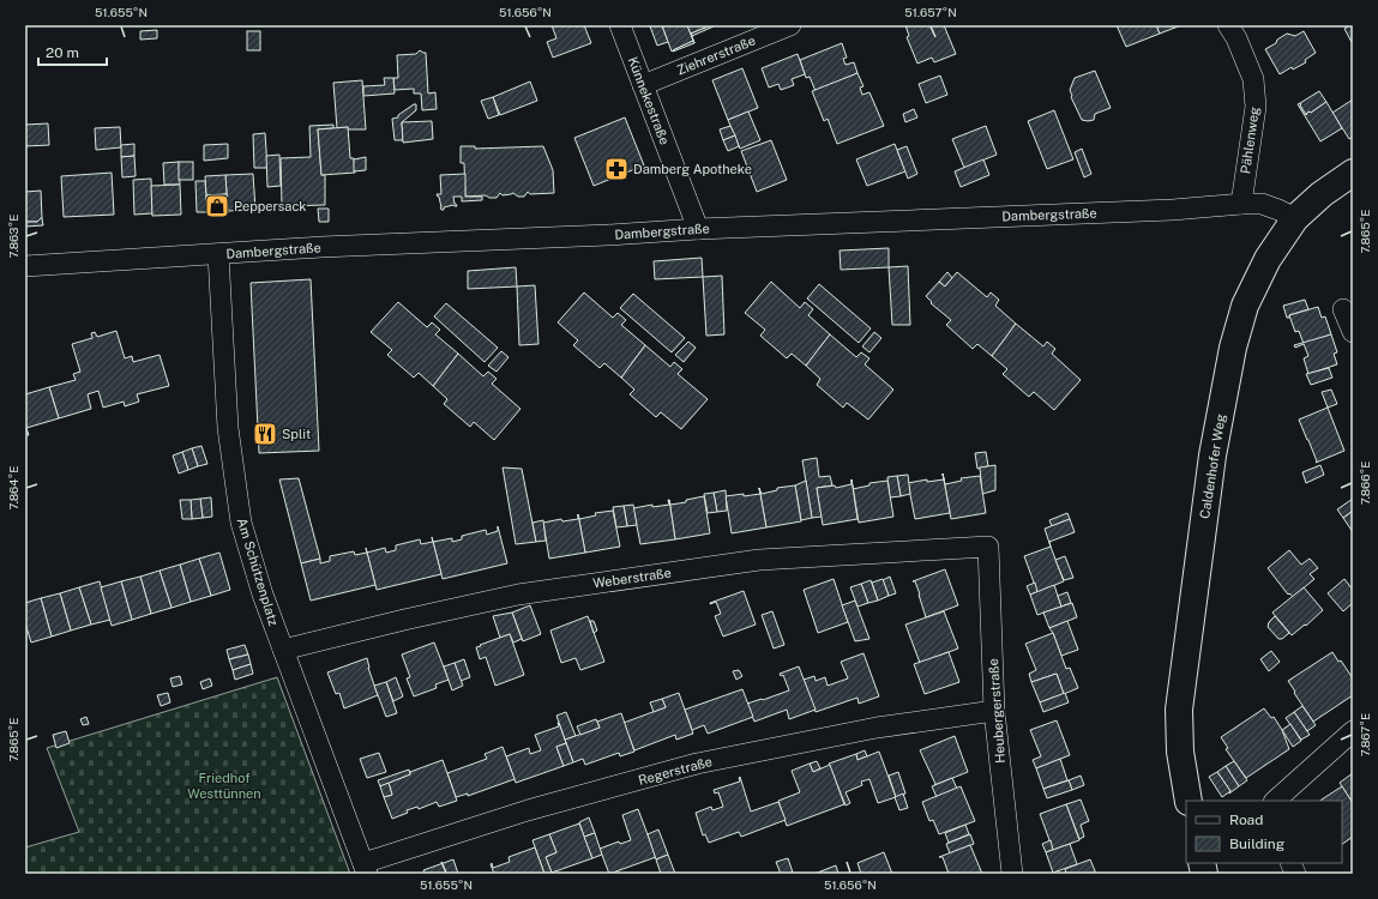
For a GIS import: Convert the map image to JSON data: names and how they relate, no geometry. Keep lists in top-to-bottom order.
{
  "streets": {
    "main road": ["Caldenhofer Weg"],
    "street": [
      "Ziehrerstraße",
      "Künnekestraße",
      "Pählenweg",
      "Dambergstraße",
      "Am Schützenplatz",
      "Weberstraße",
      "Heubergerstraße",
      "Regerstraße"
    ]
  },
  "crossings": [
    ["Ziehrerstraße", "Künnekestraße"],
    ["Künnekestraße", "Dambergstraße"],
    ["Pählenweg", "Dambergstraße"],
    ["Dambergstraße", "Caldenhofer Weg"],
    ["Dambergstraße", "Am Schützenplatz"],
    ["Am Schützenplatz", "Weberstraße"],
    ["Am Schützenplatz", "Regerstraße"],
    ["Weberstraße", "Heubergerstraße"],
    ["Heubergerstraße", "Regerstraße"]
  ],
  "parks": ["Friedhof Westtünnen"],
  "places": {
    "pharmacy": ["Damberg Apotheke"],
    "shop": ["Peppersack"],
    "restaurant": ["Split"]
  },
  "legend": ["Road", "Building"],
  "scale_bar": "20 m",
  "coordinates": [
    "51.655°N",
    "51.656°N",
    "51.657°N",
    "7.865°E",
    "7.863°E",
    "7.866°E",
    "7.864°E",
    "7.867°E"
  ]
}
